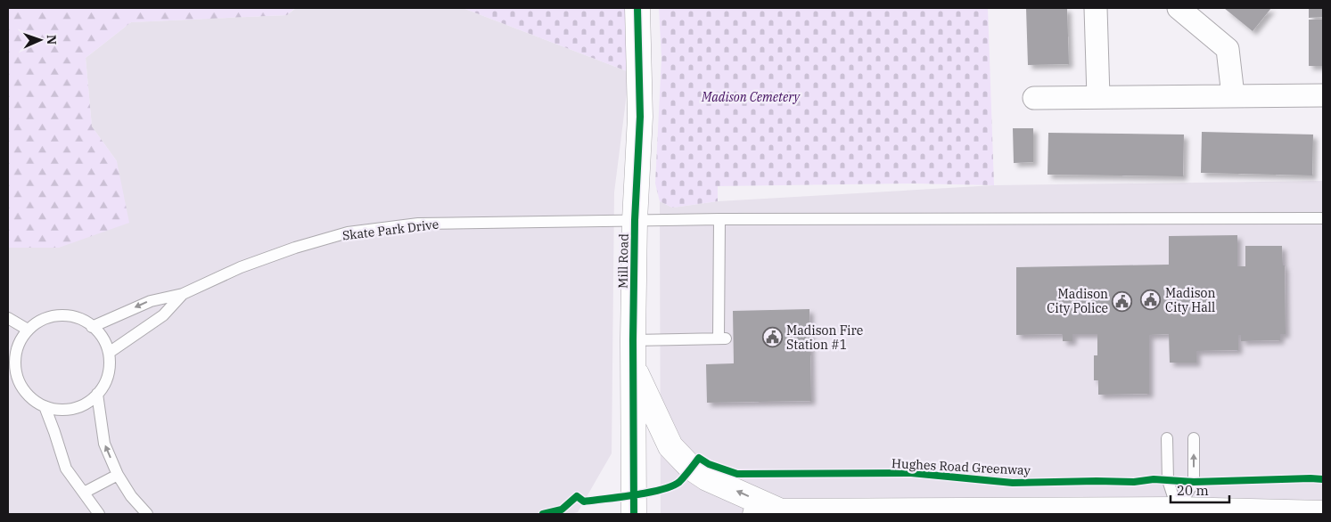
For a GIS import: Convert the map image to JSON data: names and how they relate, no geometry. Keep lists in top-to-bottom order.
{
  "streets": {
    "street": ["Mill Road"],
    "lane": ["Skate Park Drive"],
    "cycle path": ["Hughes Road Greenway"]
  },
  "crossings": [
    ["Skate Park Drive", "Mill Road"]
  ],
  "parks": ["Madison Cemetery"],
  "places": {
    "public building": ["Madison City Hall", "Madison City Police", "Madison Fire Station #1"]
  },
  "scale_bar": "20 m",
  "north": "right"
}
